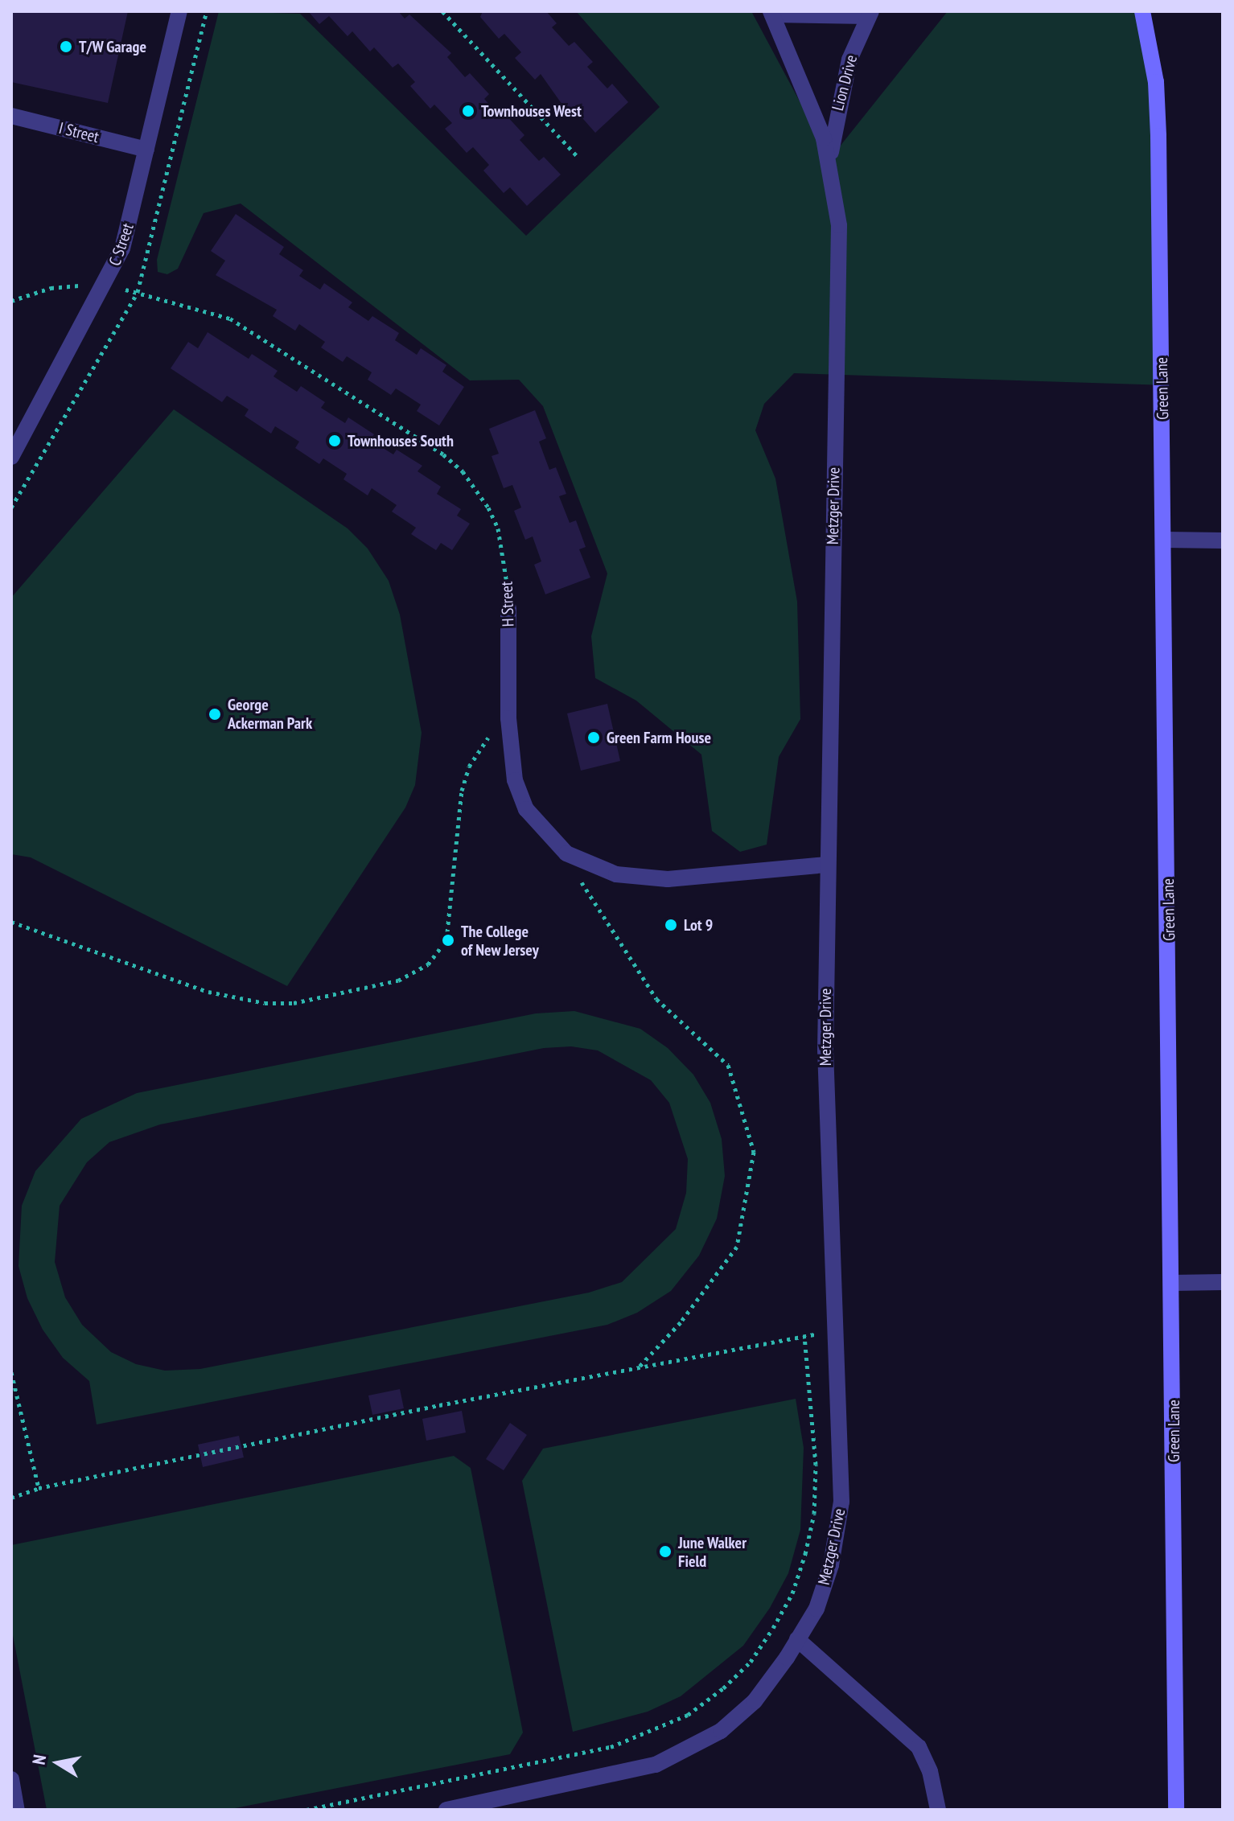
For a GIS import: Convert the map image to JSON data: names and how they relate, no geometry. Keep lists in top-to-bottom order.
{
  "streets": {
    "street": [
      "Lion Drive",
      "I Street",
      "C Street",
      "Green Lane",
      "Metzger Drive",
      "H Street"
    ]
  },
  "crossings": [
    ["Lion Drive", "Metzger Drive"],
    ["I Street", "C Street"],
    ["Metzger Drive", "H Street"]
  ],
  "places": [
    "T/W Garage",
    "Townhouses West",
    "Townhouses South",
    "George Ackerman Park",
    "Green Farm House",
    "Lot 9",
    "The College of New Jersey",
    "June Walker Field"
  ],
  "north": "left"
}
